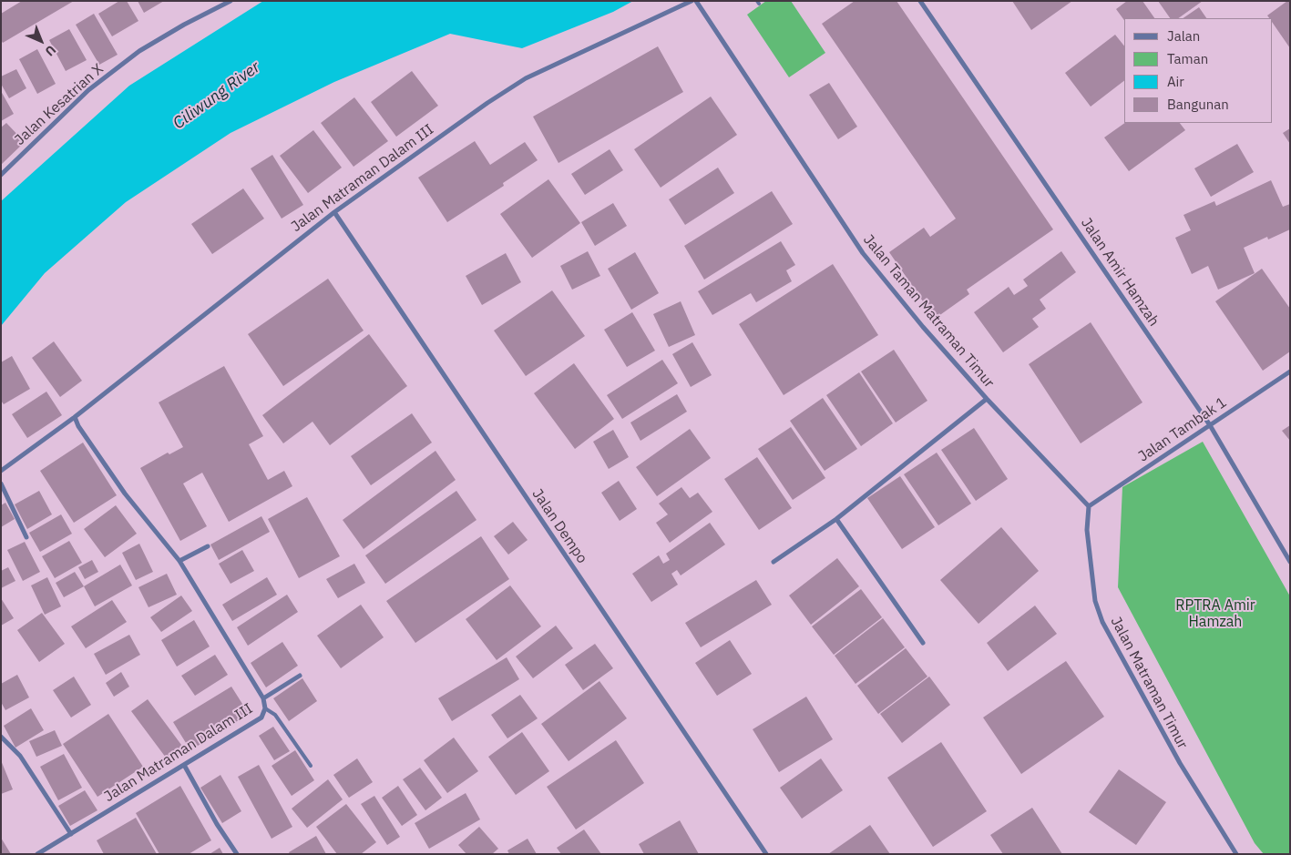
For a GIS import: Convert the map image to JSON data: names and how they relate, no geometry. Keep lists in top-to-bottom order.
{
  "streets": {
    "street": [
      "Jalan Kesatrian X",
      "Jalan Matraman Dalam III",
      "Jalan Amir Hamzah",
      "Jalan Taman Matraman Timur",
      "Jalan Tambak 1",
      "Jalan Dempo",
      "Jalan Matraman Timur"
    ]
  },
  "crossings": [
    ["Jalan Matraman Dalam III", "Jalan Dempo"],
    ["Jalan Amir Hamzah", "Jalan Tambak 1"],
    ["Jalan Taman Matraman Timur", "Jalan Tambak 1"],
    ["Jalan Taman Matraman Timur", "Jalan Matraman Timur"],
    ["Jalan Tambak 1", "Jalan Matraman Timur"]
  ],
  "water": ["Ciliwung River"],
  "parks": ["RPTRA Amir Hamzah"],
  "legend": [
    "Jalan",
    "Taman",
    "Air",
    "Bangunan"
  ],
  "north": "bottom right"
}
